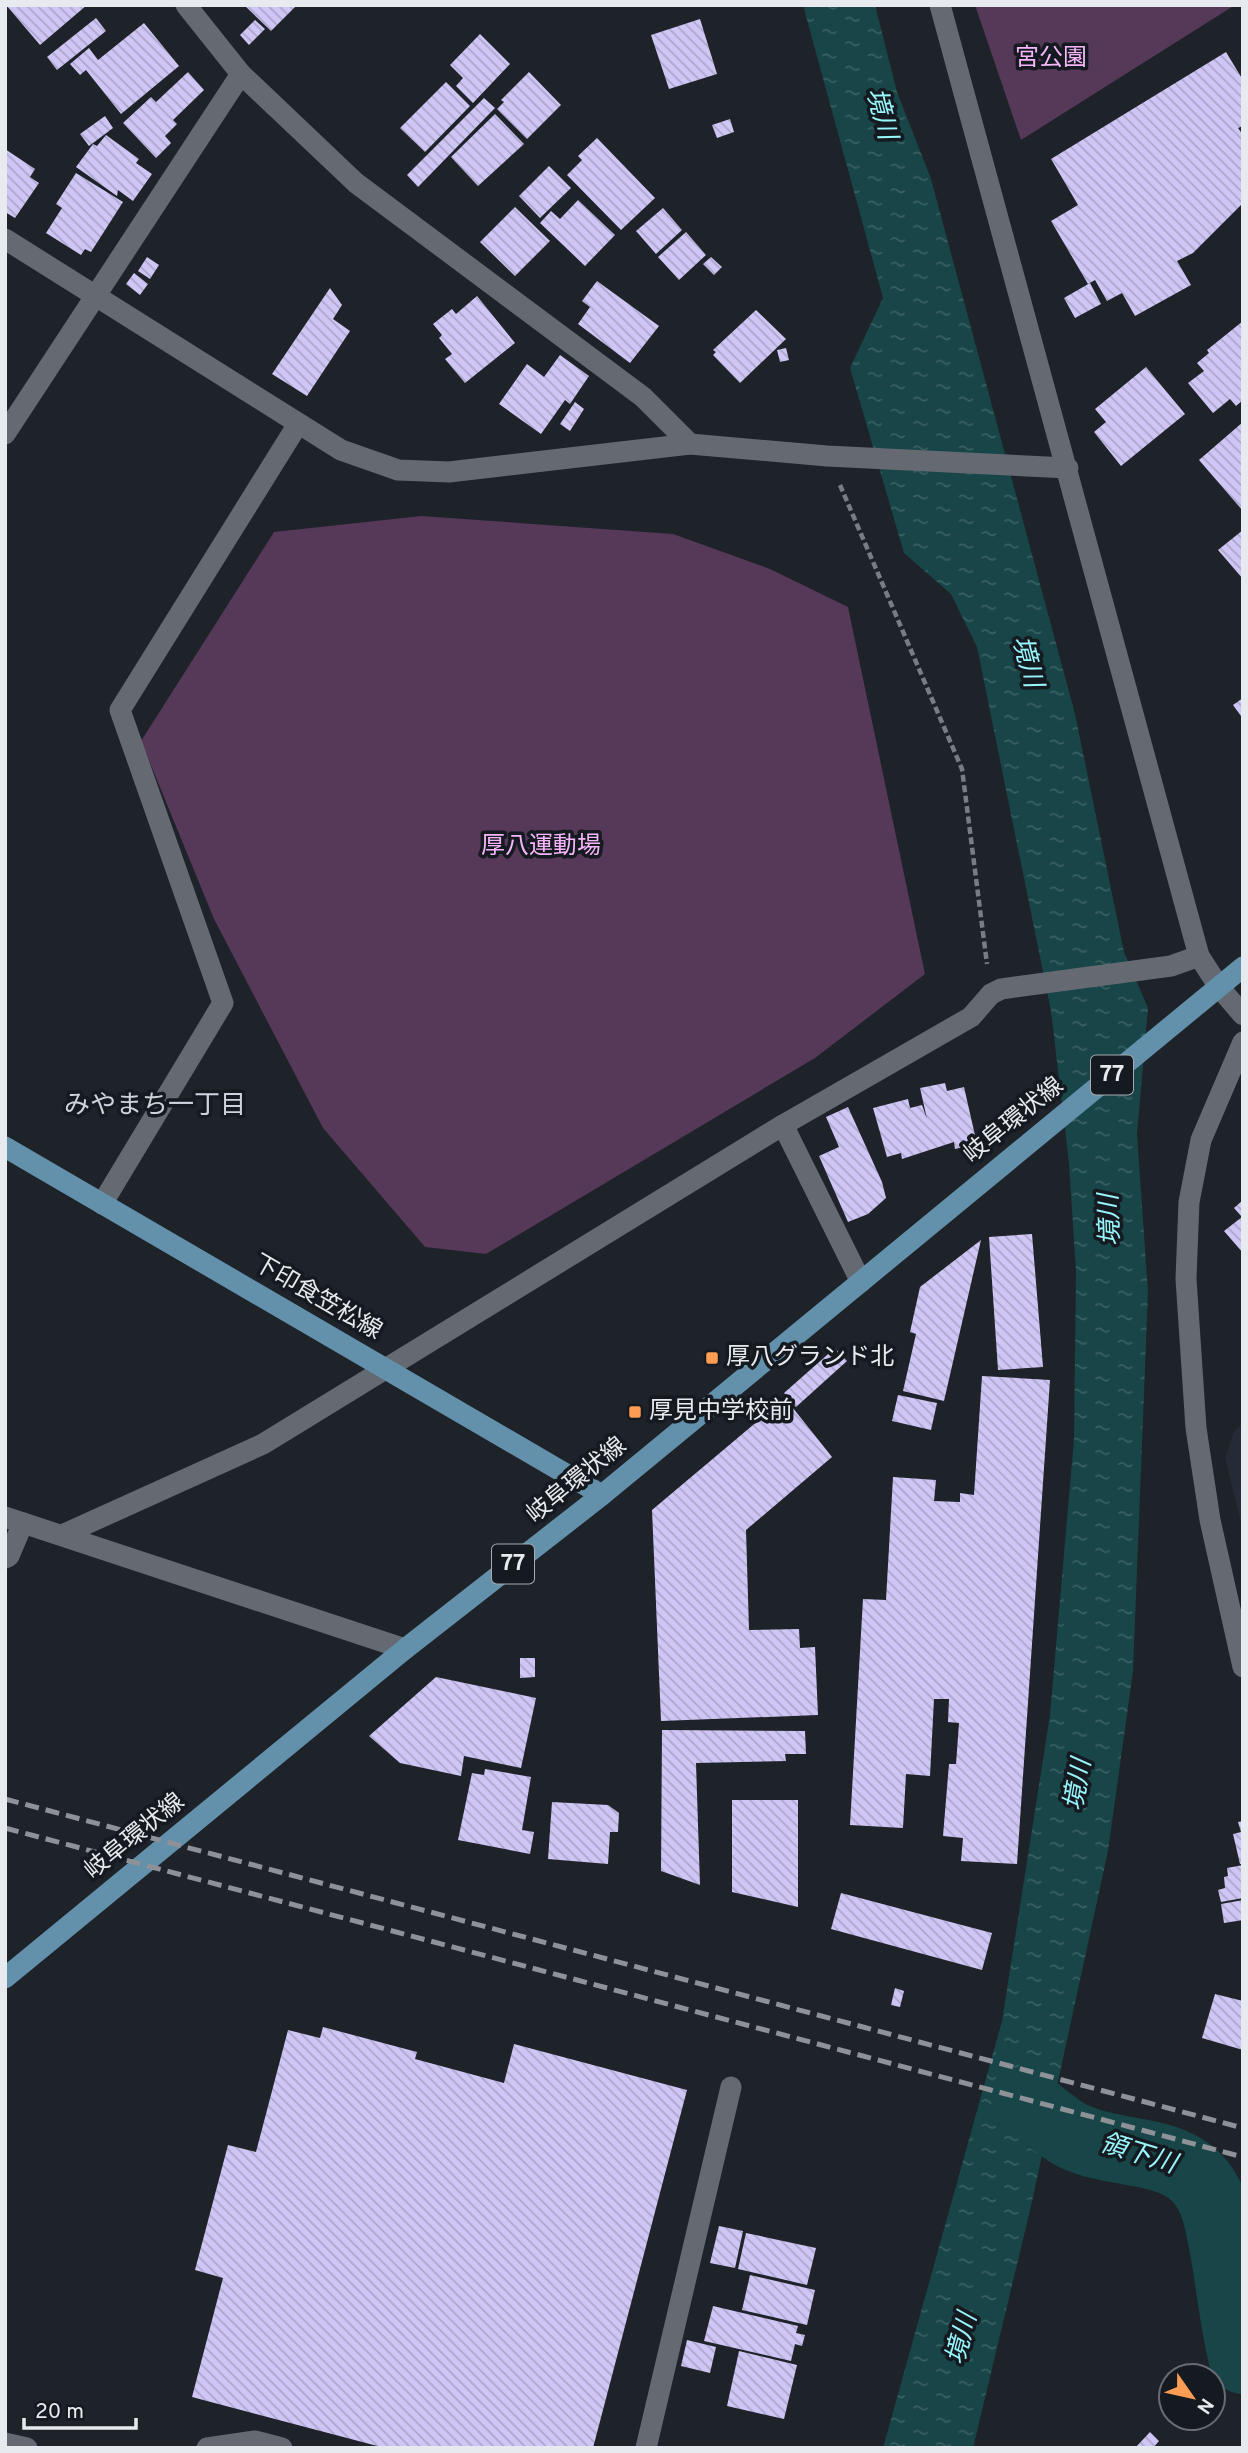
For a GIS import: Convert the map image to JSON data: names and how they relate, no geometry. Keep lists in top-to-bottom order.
{
  "streets": {
    "main road": ["77", "岐阜環状線", "下印食笠松線"]
  },
  "crossings": [
    ["岐阜環状線", "下印食笠松線"]
  ],
  "districts": ["みやまち一丁目"],
  "water": ["境川", "領下川"],
  "parks": ["宮公園", "厚八運動場"],
  "places": {
    "transit": ["厚八グランド北", "厚見中学校前"]
  },
  "scale_bar": "20 m",
  "north": "bottom right"
}
